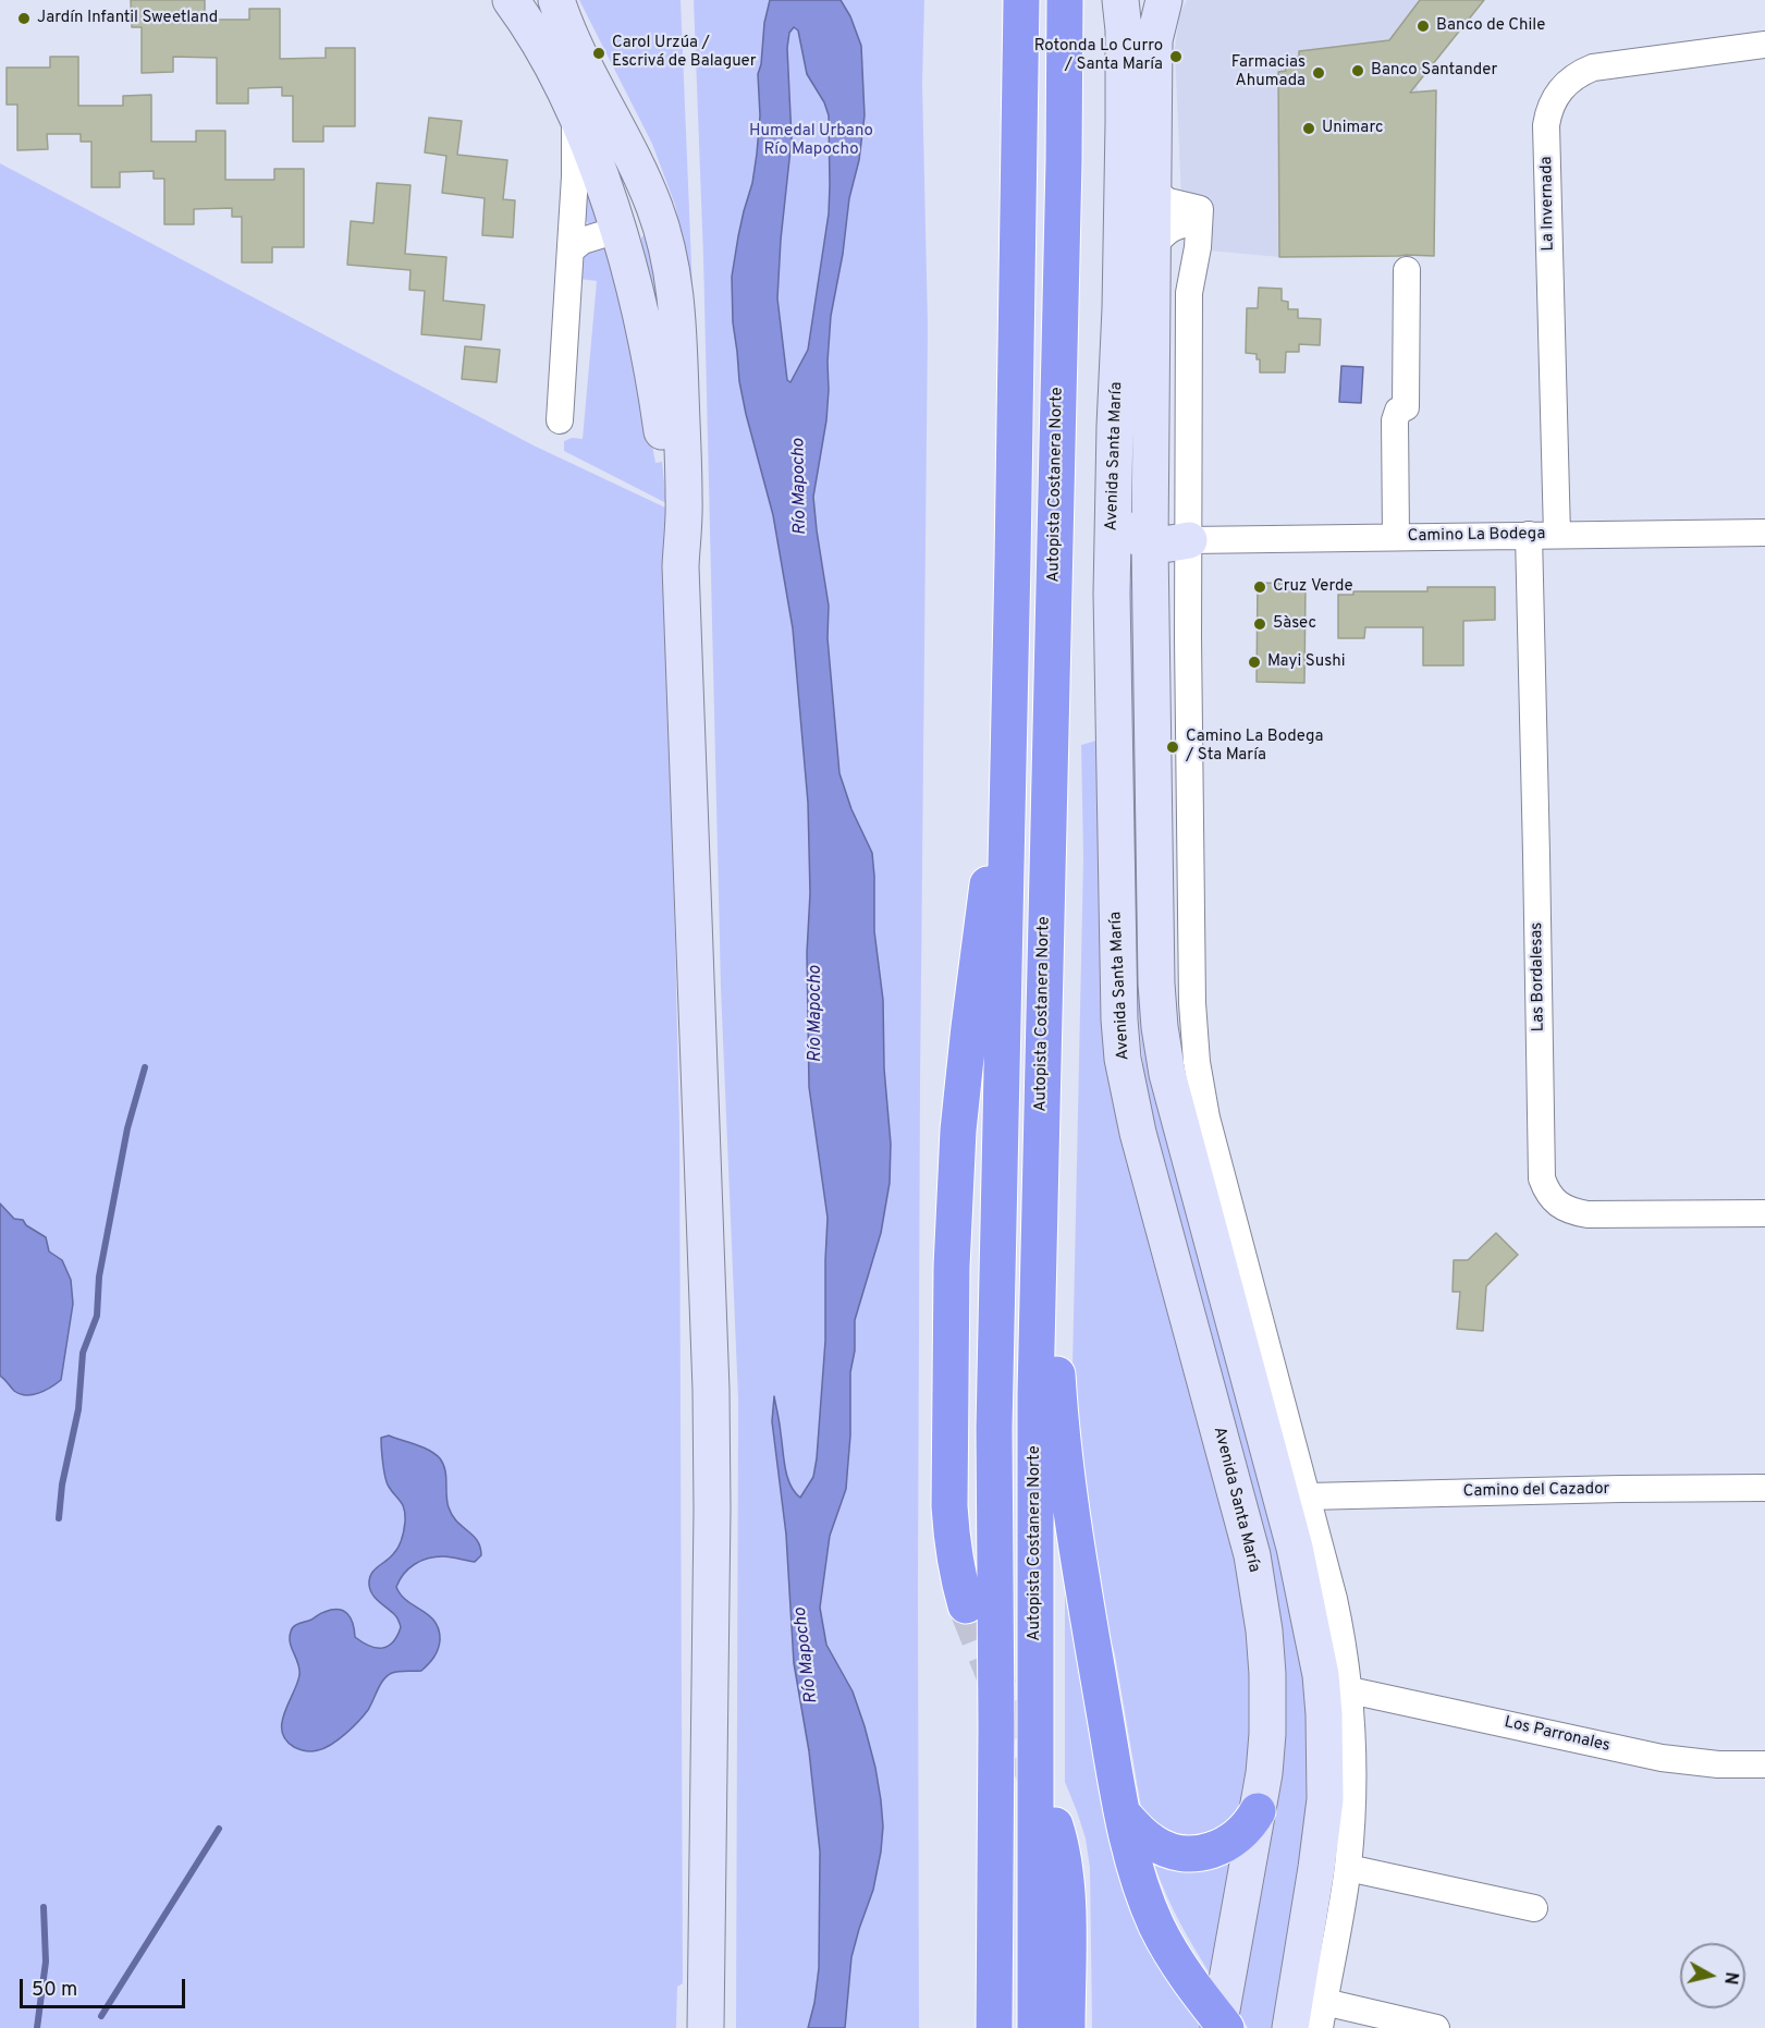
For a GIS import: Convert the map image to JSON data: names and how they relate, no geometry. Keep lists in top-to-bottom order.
{
  "streets": {
    "highway": ["Autopista Costanera Norte"],
    "main road": ["Avenida Santa María"],
    "street": [
      "La Invernada",
      "Camino La Bodega",
      "Las Bordalesas",
      "Camino del Cazador",
      "Los Parronales"
    ]
  },
  "crossings": [
    ["La Invernada", "Camino La Bodega"],
    ["Camino La Bodega", "Las Bordalesas"]
  ],
  "water": ["Río Mapocho"],
  "parks": ["Humedal Urbano Río Mapocho"],
  "places": [
    "Jardín Infantil Sweetland",
    "Banco de Chile",
    "Carol Urzúa / Escrivá de Balaguer",
    "Rotonda Lo Curro / Santa María",
    "Banco Santander",
    "Farmacias Ahumada",
    "Unimarc",
    "Cruz Verde",
    "5àsec",
    "Mayi Sushi",
    "Camino La Bodega / Sta María"
  ],
  "scale_bar": "50 m",
  "north": "right"
}
